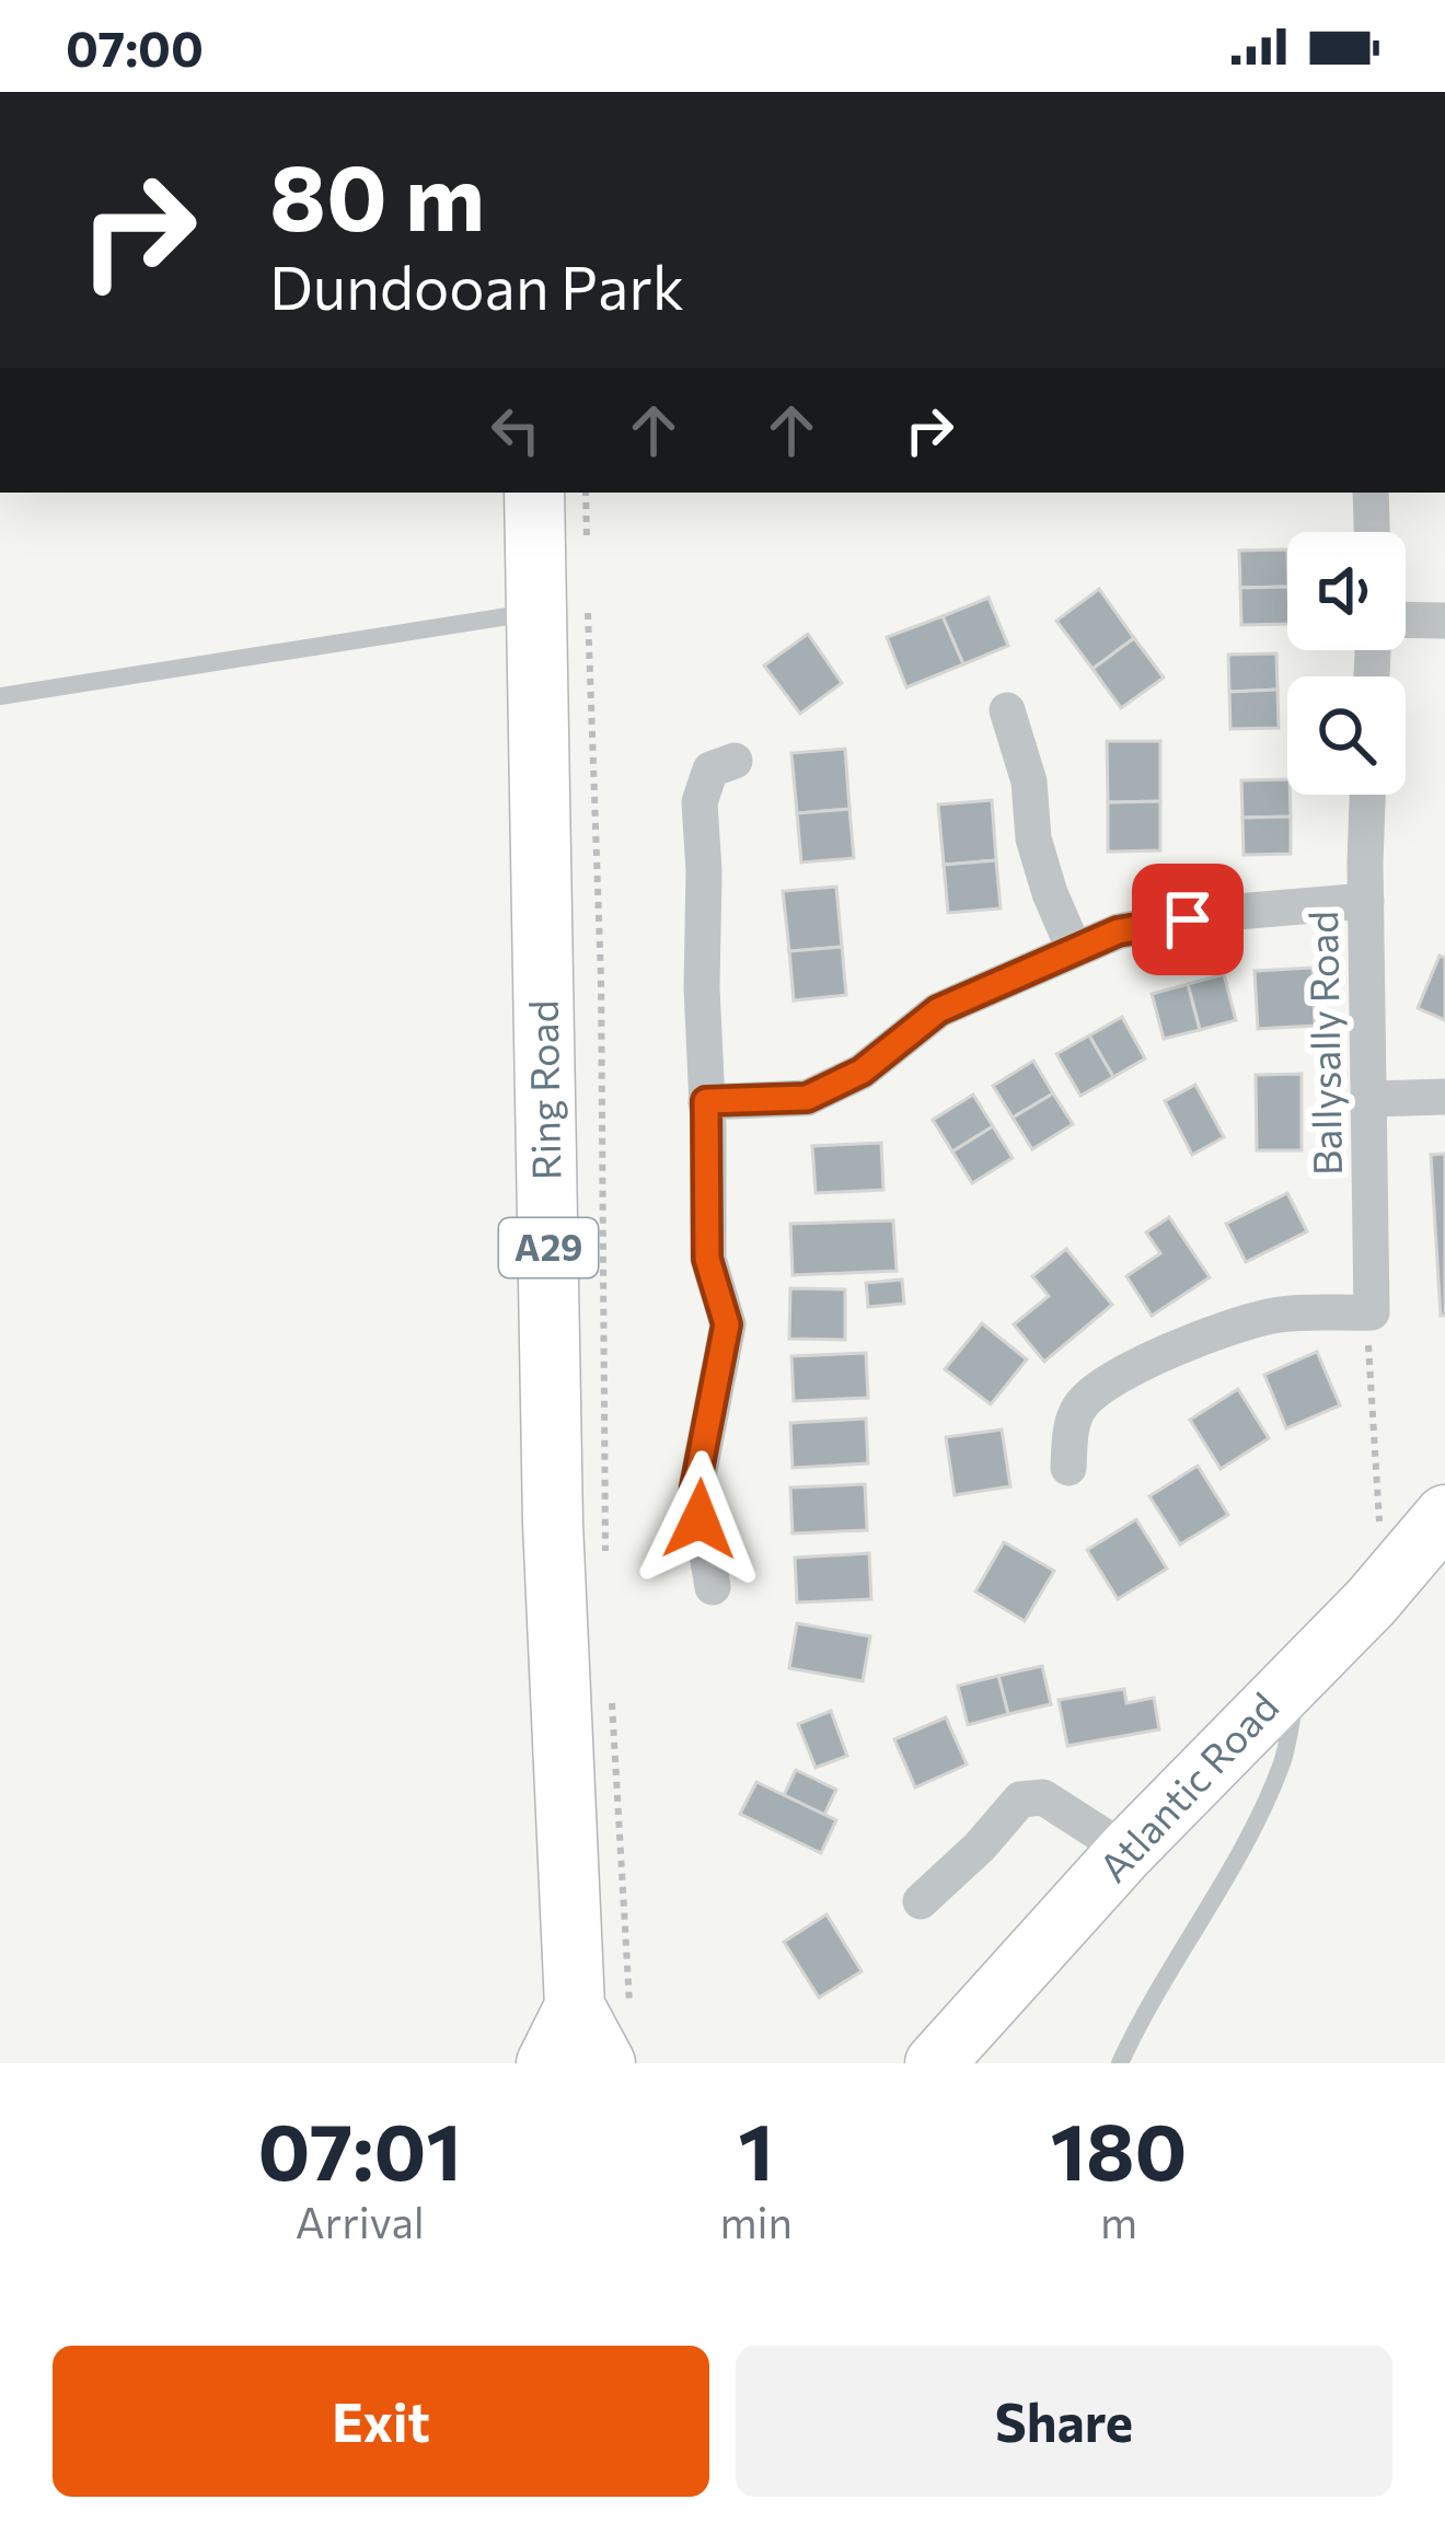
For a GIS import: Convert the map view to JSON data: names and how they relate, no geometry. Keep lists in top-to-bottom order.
{
  "streets": {
    "main road": ["Ring Road", "A29", "Atlantic Road"],
    "street": ["Ballysally Road"]
  },
  "page": {
    "status": "07:00",
    "turn": ["80 m", "Dundooan Park"],
    "eta": [
      "07:01",
      "Arrival",
      "1",
      "min",
      "180",
      "m"
    ],
    "buttons": ["Exit", "Share"]
  }
}
